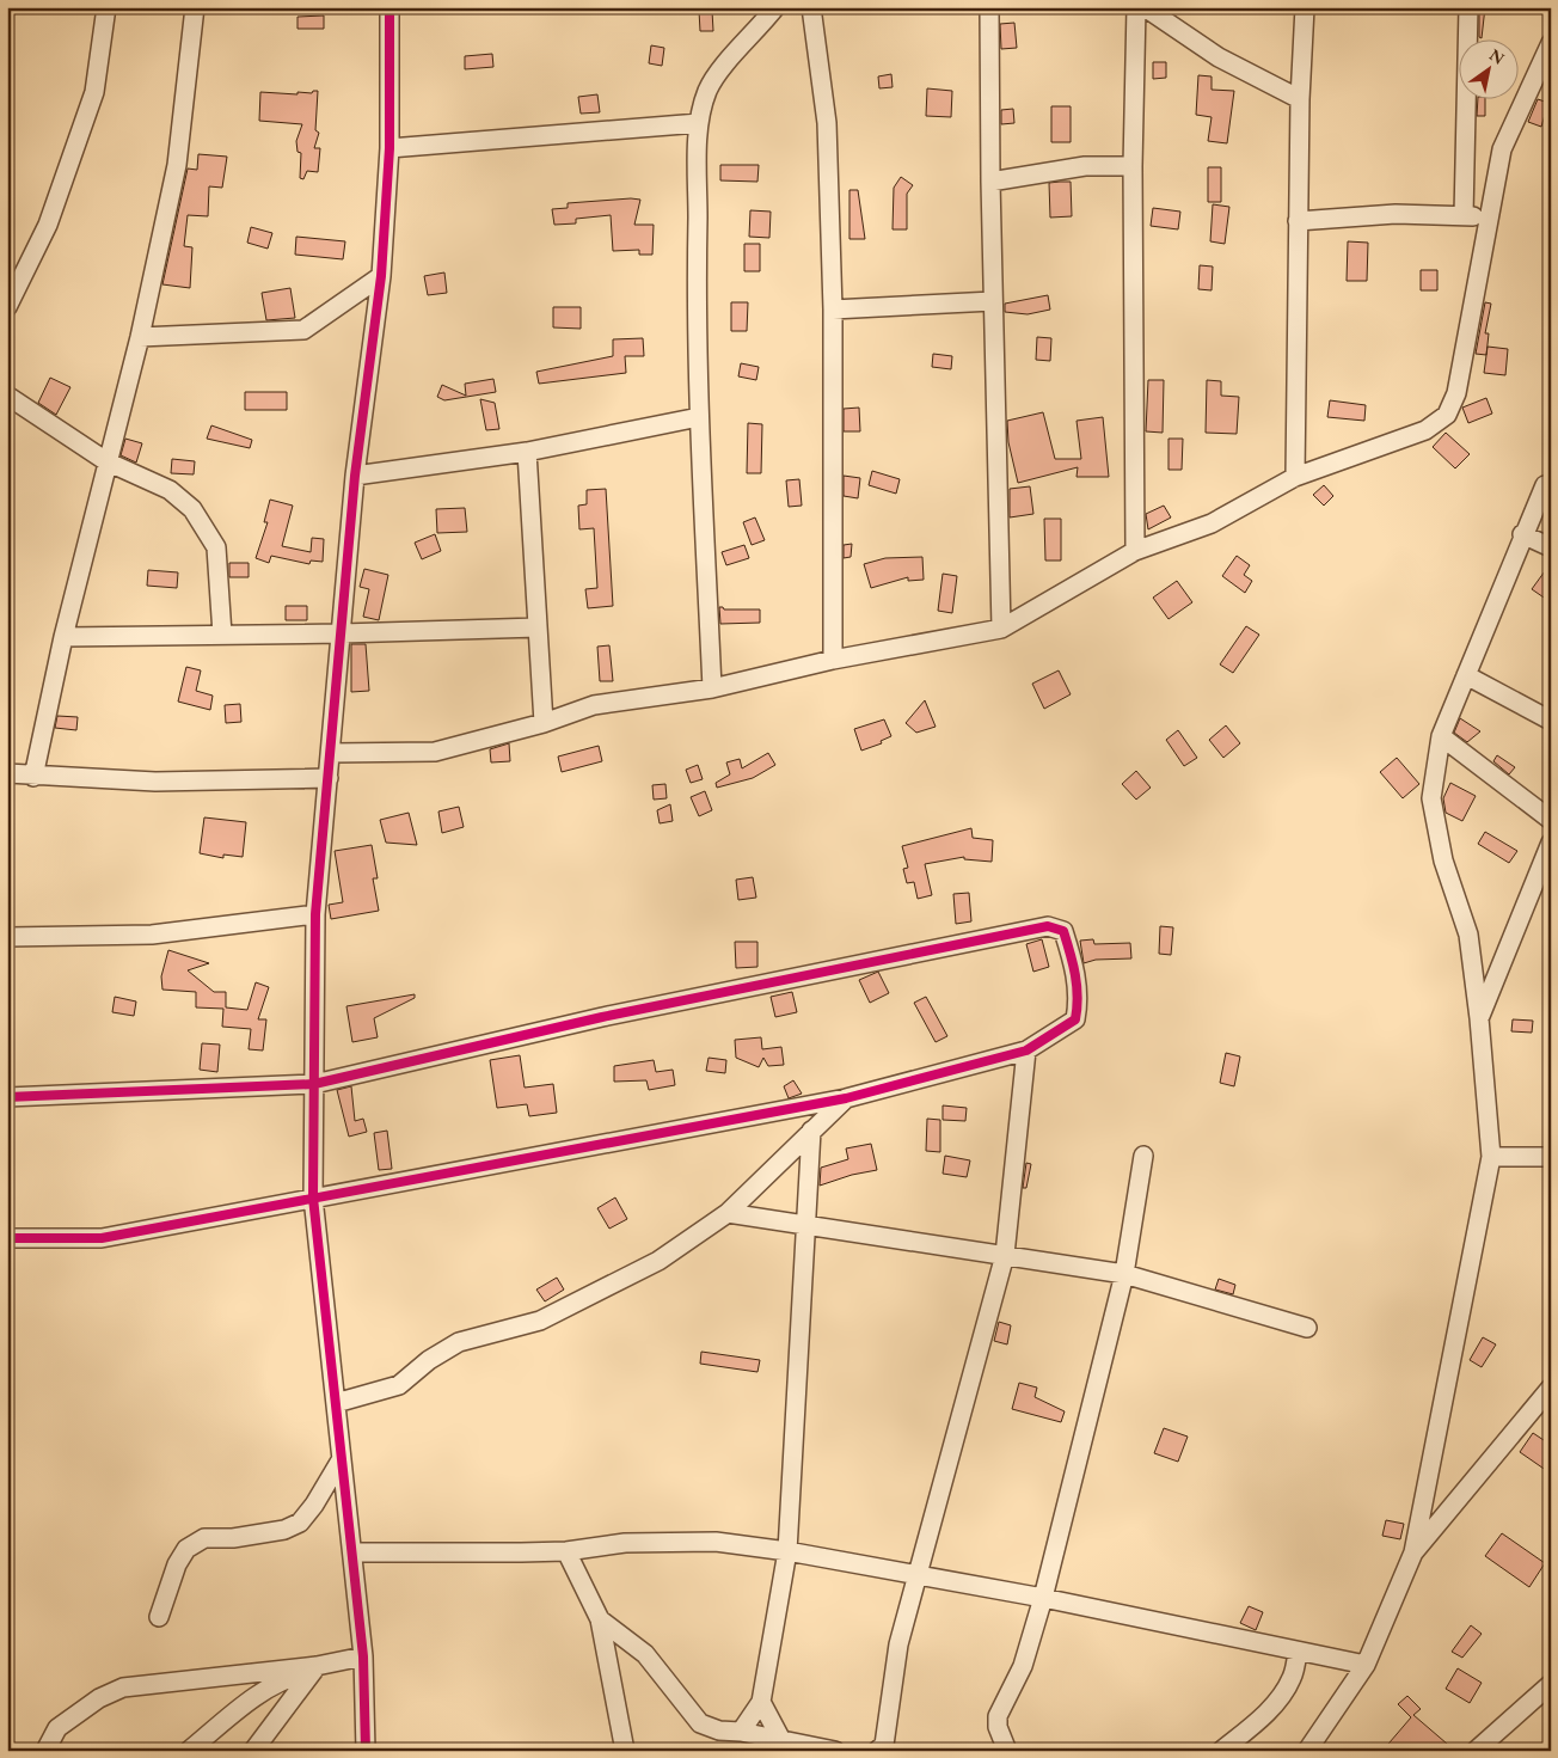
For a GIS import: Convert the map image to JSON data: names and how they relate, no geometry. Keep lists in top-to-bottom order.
{
  "north": "top right"
}
